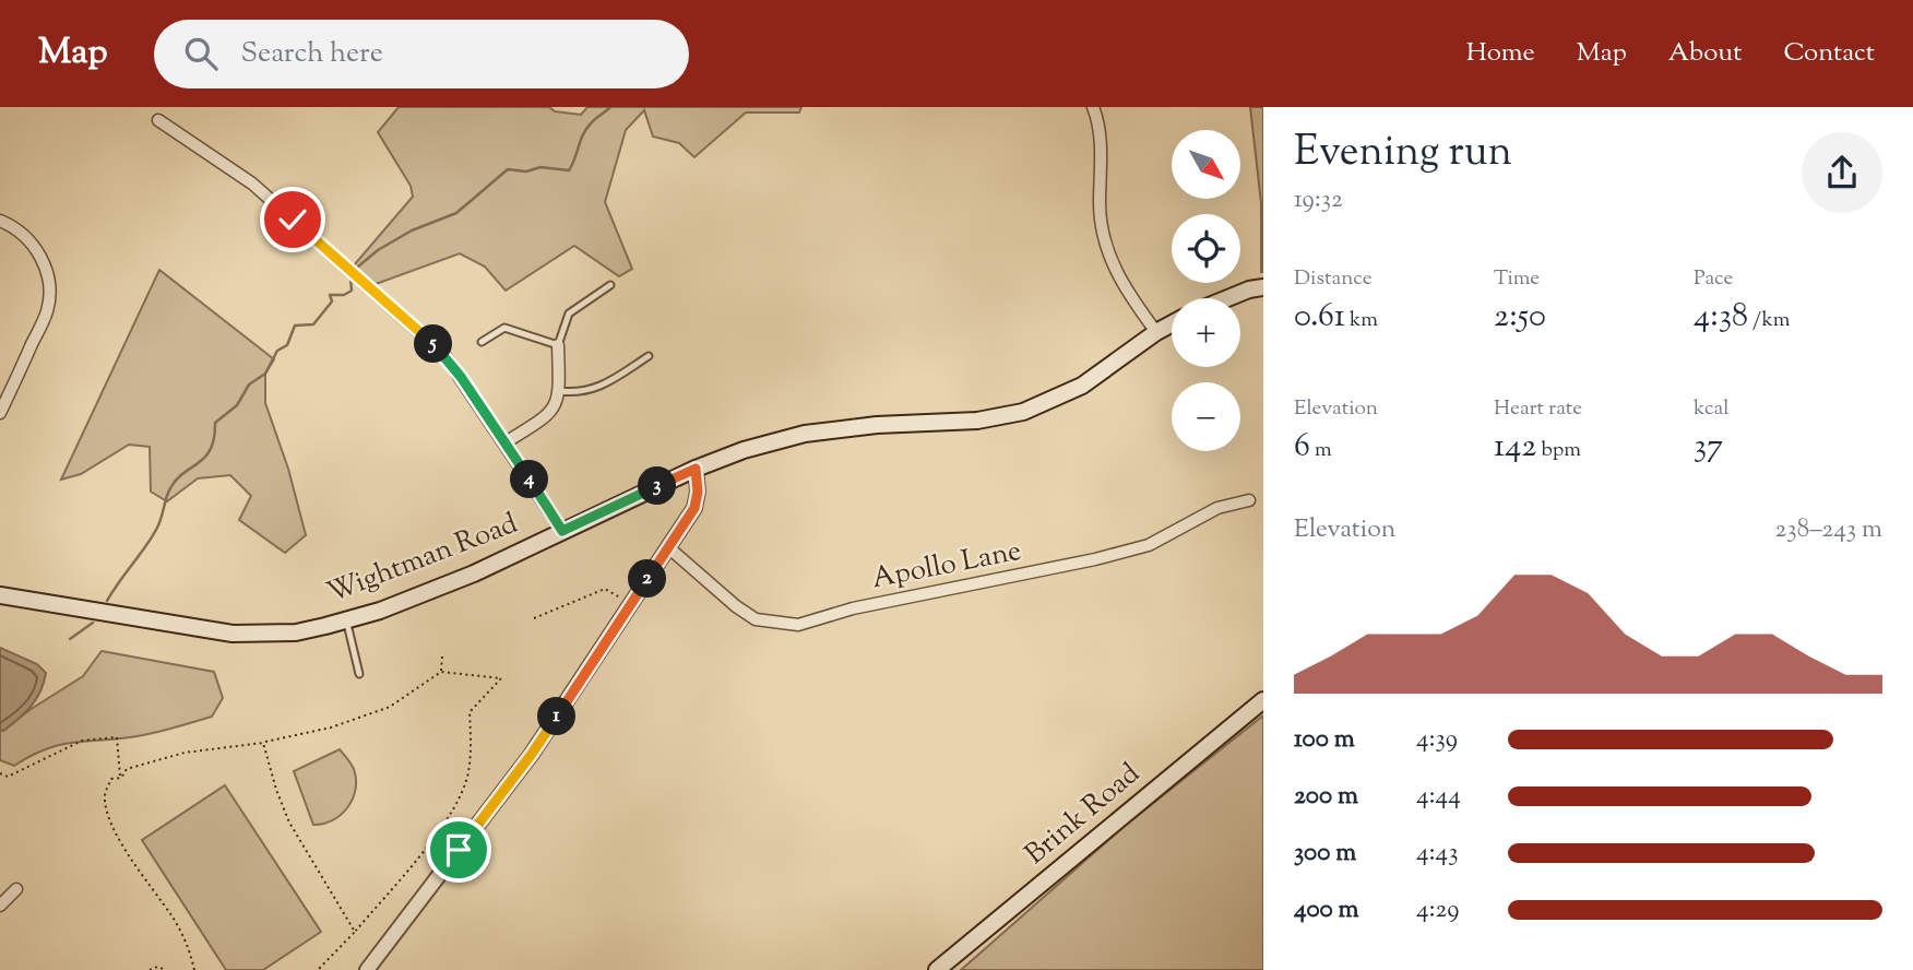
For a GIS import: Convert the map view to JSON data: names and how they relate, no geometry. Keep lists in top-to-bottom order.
{
  "streets": {
    "main road": ["Wightman Road", "Brink Road"],
    "street": ["Apollo Lane"]
  },
  "north": "bottom right",
  "page": {
    "header": "Map",
    "search": "Search here",
    "nav": [
      "Home",
      "Map",
      "About",
      "Contact"
    ],
    "heading": ["Evening run", "19:32"],
    "map_buttons": ["+", "−"],
    "stats": [
      ["Distance", "0.61 km"],
      ["Time", "2:50"],
      ["Pace", "4:38 /km"],
      ["Elevation", "6 m"],
      ["Heart rate", "142 bpm"],
      ["kcal", "37"]
    ],
    "pins": [
      "5",
      "4",
      "3",
      "2",
      "1"
    ],
    "chart": ["Elevation", "238–243 m"],
    "list": [
      {
        "name": "100 m",
        "note": "4:39"
      },
      {
        "name": "200 m",
        "note": "4:44"
      },
      {
        "name": "300 m",
        "note": "4:43"
      },
      {
        "name": "400 m",
        "note": "4:29"
      }
    ]
  }
}
